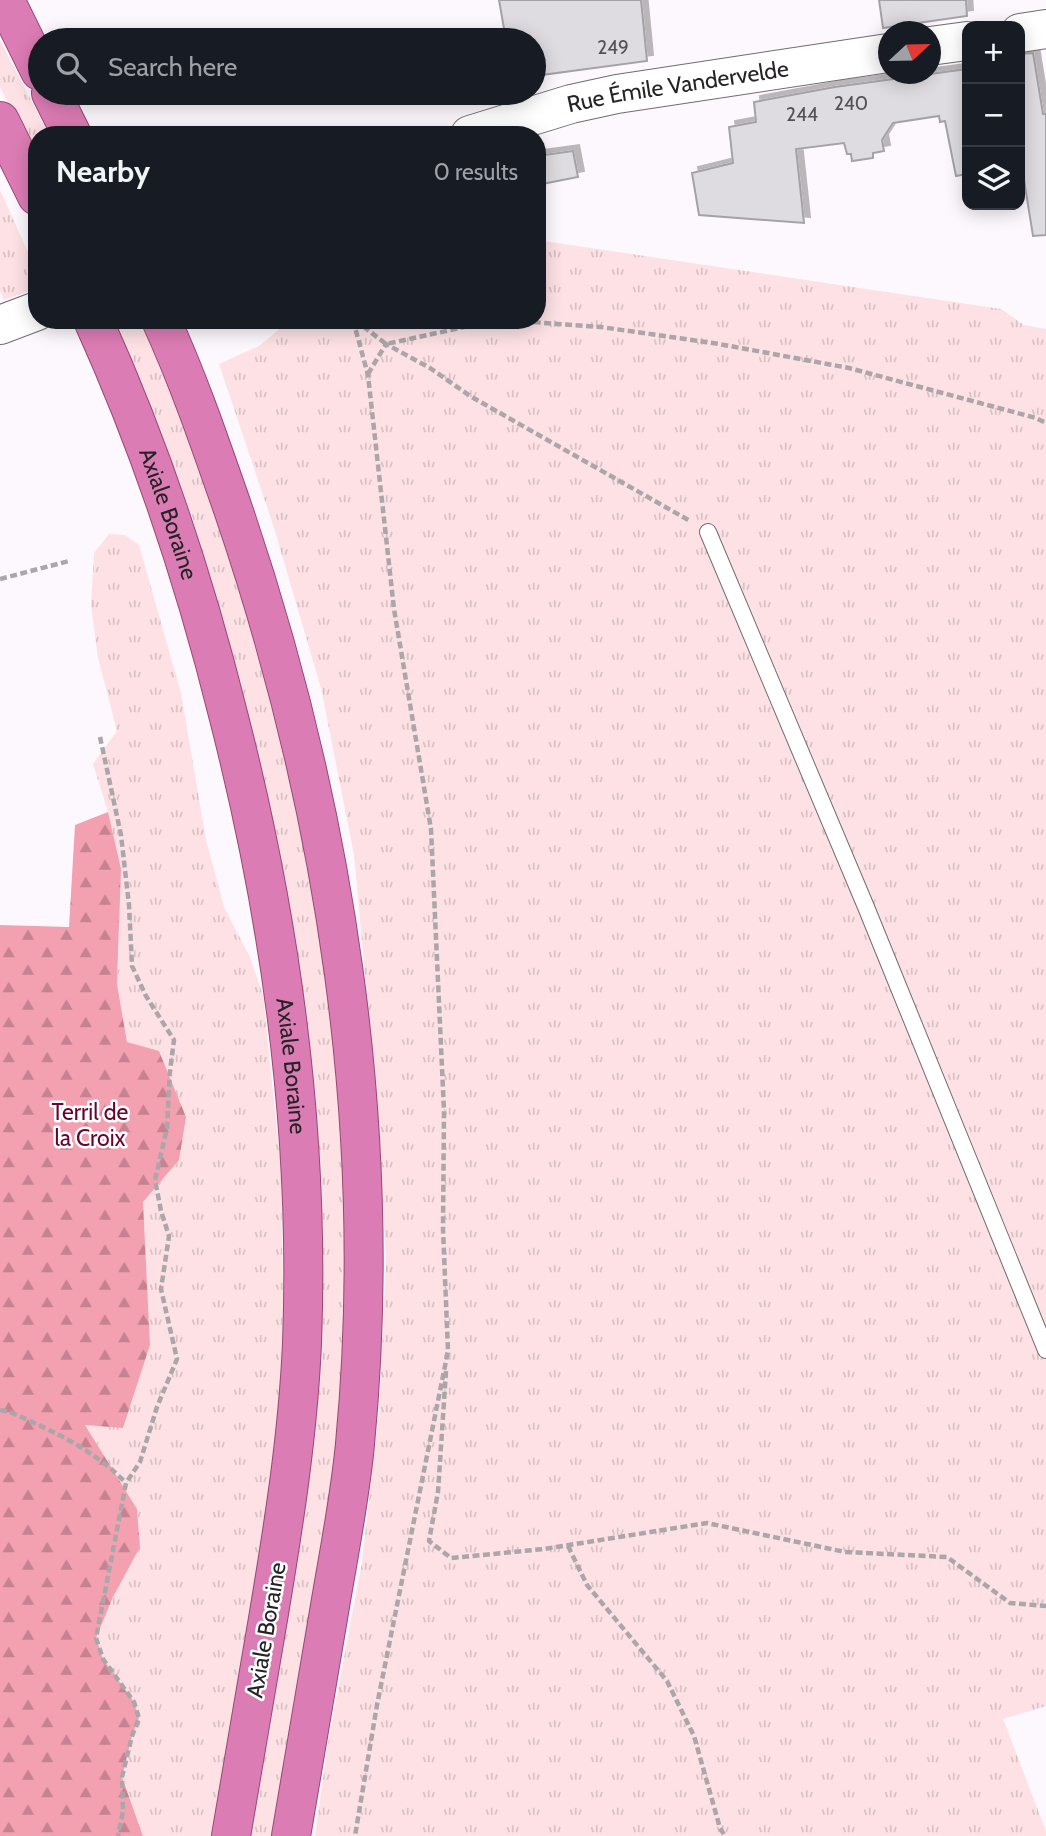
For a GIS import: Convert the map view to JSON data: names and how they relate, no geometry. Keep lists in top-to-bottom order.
{
  "streets": {
    "highway": ["Axiale Boraine"],
    "street": ["Rue Émile Vandervelde"]
  },
  "parks": ["Terril de la Croix"],
  "house_numbers": ["249", "240", "244"],
  "north": "right",
  "page": {
    "map_buttons": ["+", "−"],
    "search": "Search here",
    "heading": ["Nearby", "0 results"]
  }
}
